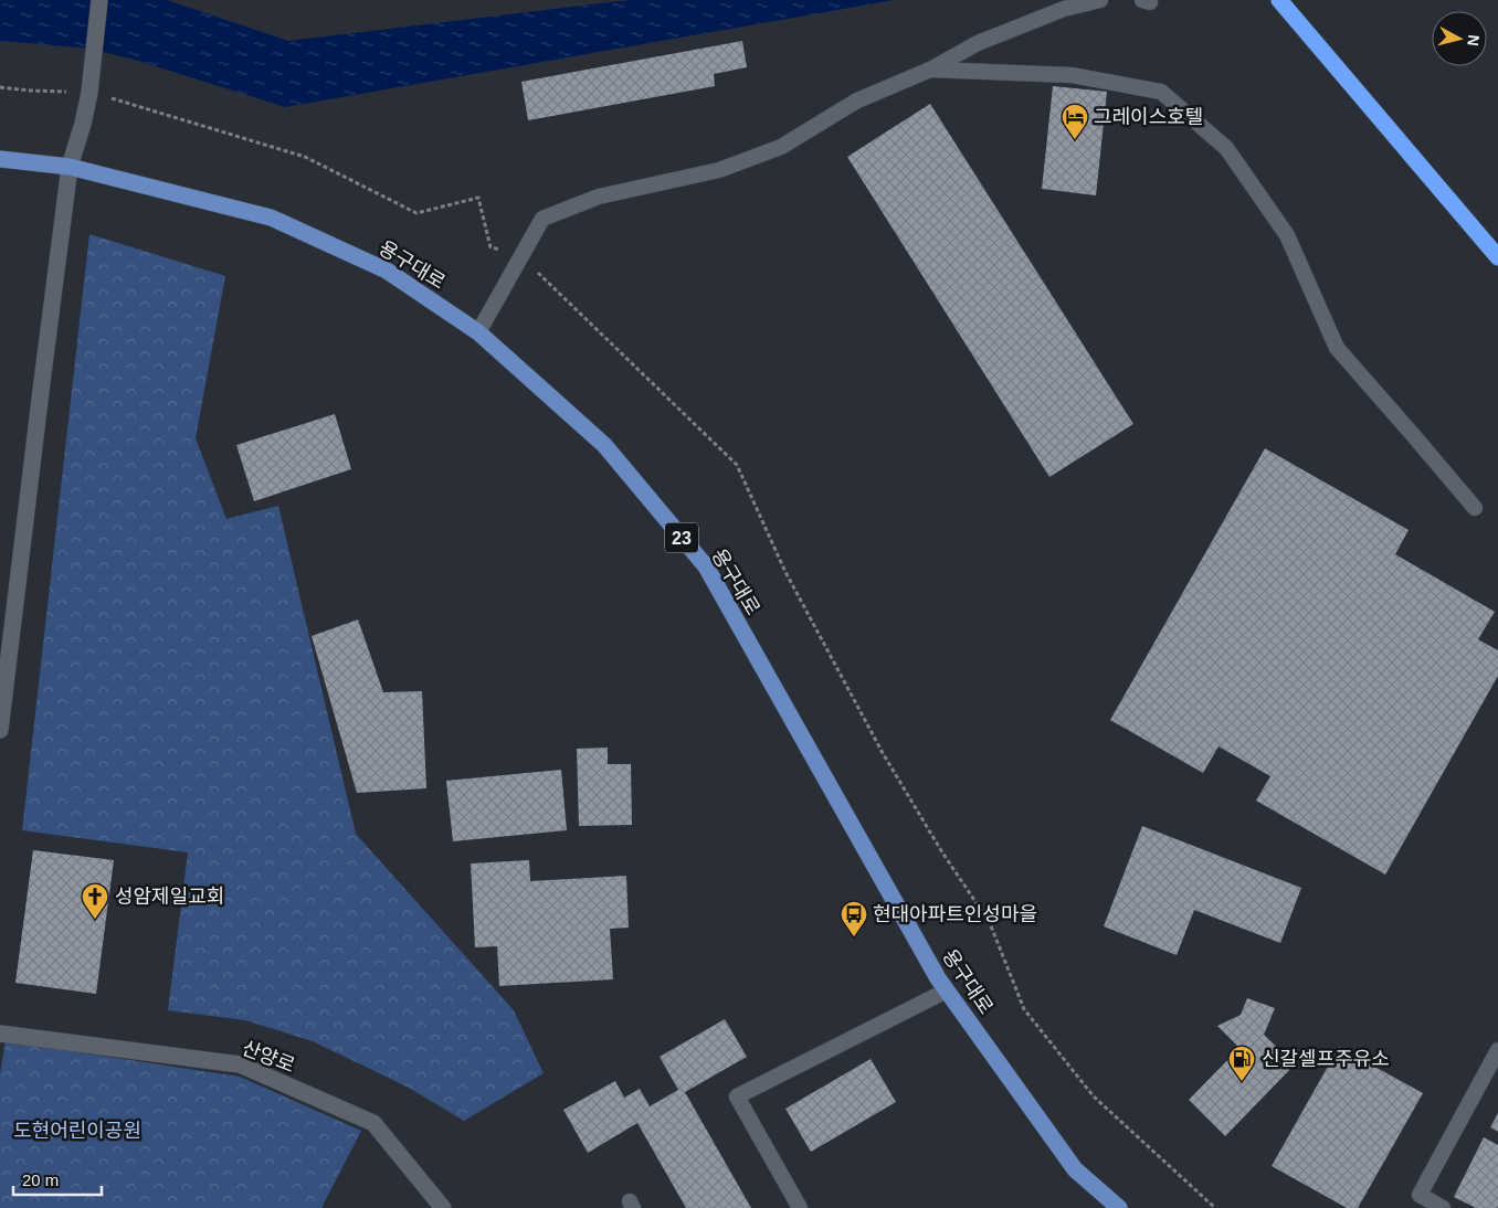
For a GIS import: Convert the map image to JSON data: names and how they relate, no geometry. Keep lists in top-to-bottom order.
{
  "streets": {
    "main road": ["용구대로", "23"],
    "street": ["산양로"]
  },
  "parks": ["도현어린이공원"],
  "places": {
    "hotel": ["그레이스호텔"],
    "church": ["성암제일교회"],
    "bus stop": ["현대아파트인성마을"],
    "fuel station": ["신갈셀프주유소"]
  },
  "scale_bar": "20 m",
  "north": "right"
}
